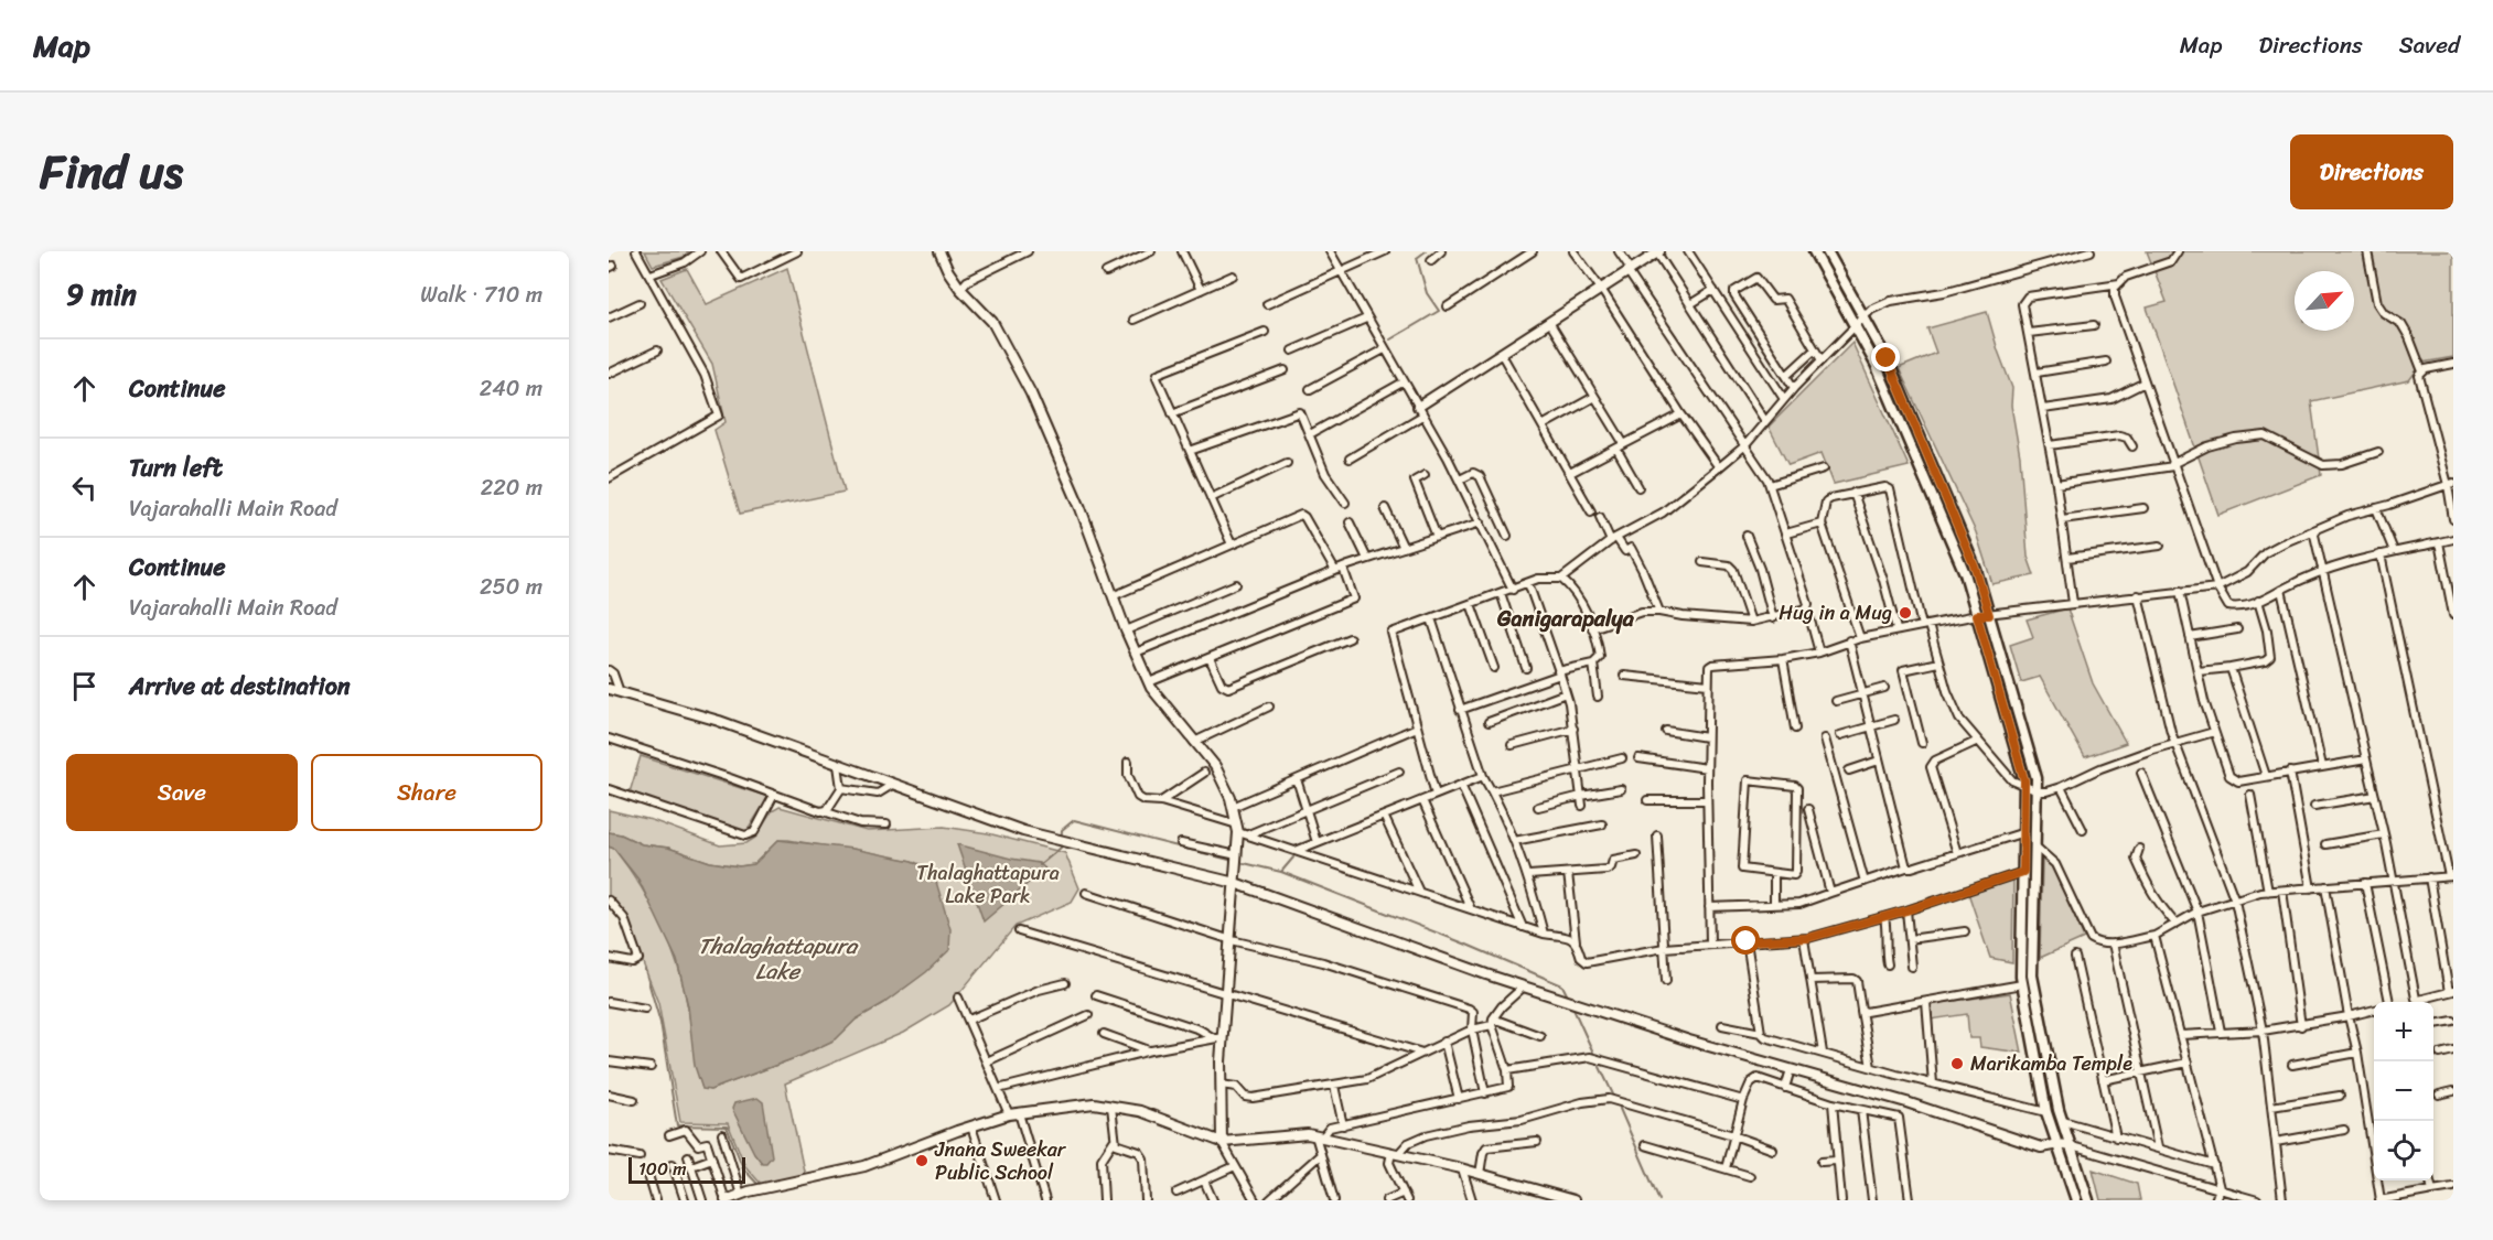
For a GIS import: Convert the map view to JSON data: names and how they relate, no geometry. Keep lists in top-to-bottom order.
{
  "districts": ["Ganigarapalya"],
  "water": ["Thalaghattapura Lake"],
  "parks": ["Thalaghattapura Lake Park"],
  "places": ["Hug in a Mug", "Marikamba Temple", "Jnana Sweekar Public School"],
  "scale_bar": "100 m",
  "north": "top right",
  "page": {
    "header": "Map",
    "nav": ["Map", "Directions", "Saved"],
    "title": "Find us",
    "buttons": [
      "Directions",
      ["Save", "Share"]
    ],
    "heading": ["9 min", "Walk · 710 m"],
    "list": [
      ["Continue", "240 m"],
      ["Turn left", "Vajarahalli Main Road", "220 m"],
      ["Continue", "Vajarahalli Main Road", "250 m"],
      "Arrive at destination"
    ],
    "map_buttons": ["+", "−"],
    "scale": "100 m"
  }
}
